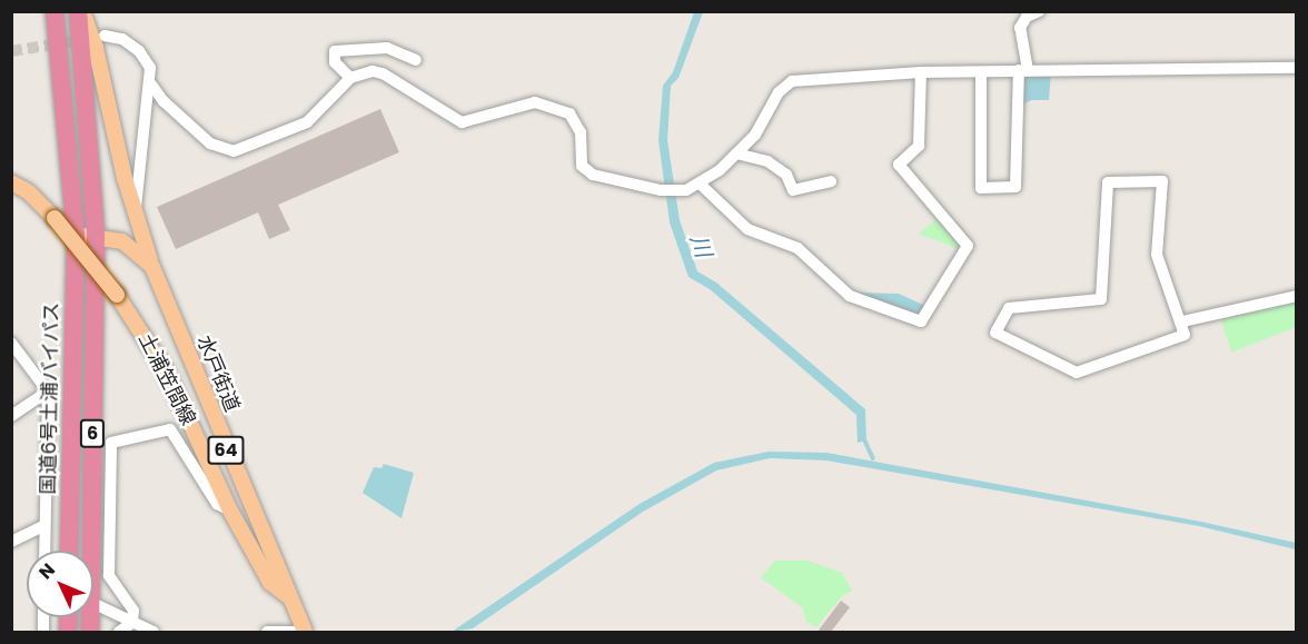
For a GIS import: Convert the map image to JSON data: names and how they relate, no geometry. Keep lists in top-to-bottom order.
{
  "streets": {
    "highway": ["国道6号土浦バイパス", "6"],
    "main road": ["水戸街道", "土浦笠間線", "64"]
  },
  "crossings": [
    ["水戸街道", "土浦笠間線"],
    ["水戸街道", "国道6号土浦バイパス"],
    ["水戸街道", "6"],
    ["国道6号土浦バイパス", "6"]
  ],
  "water": ["川"],
  "north": "top left"
}
